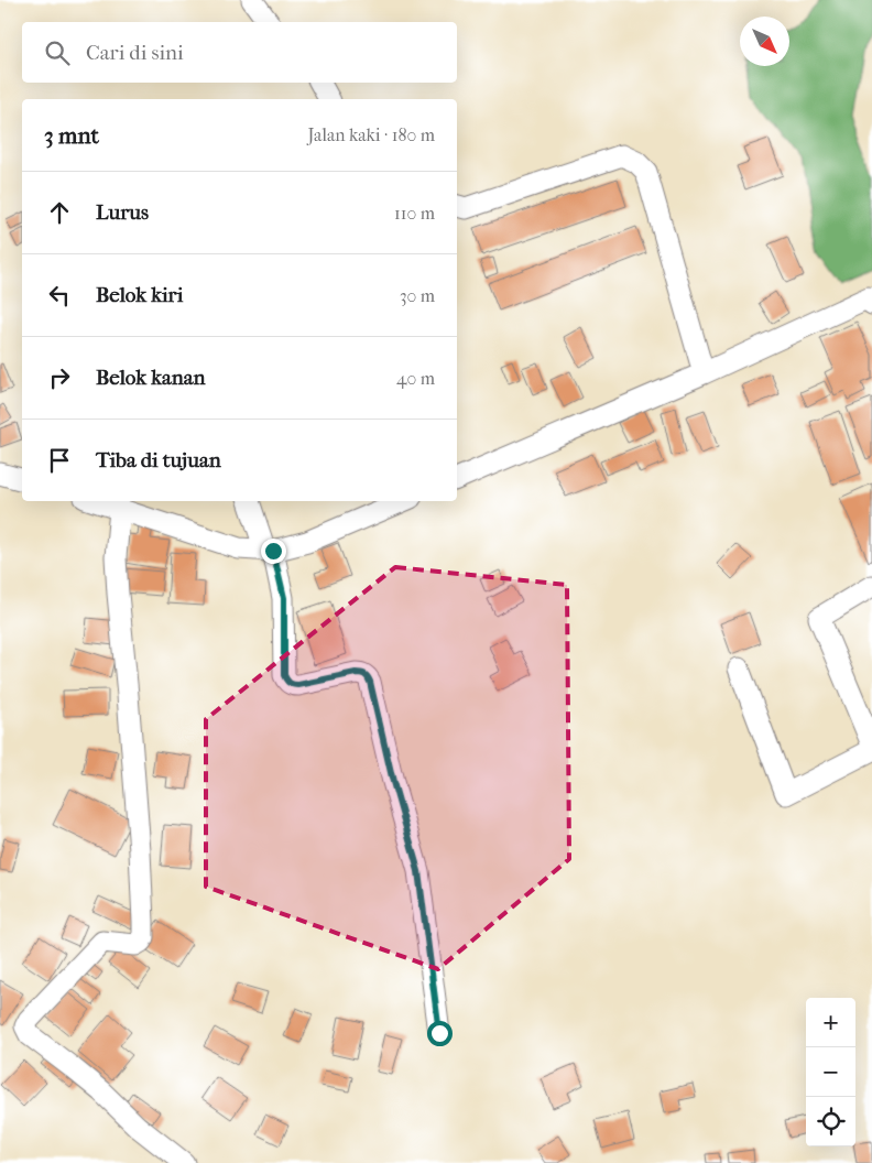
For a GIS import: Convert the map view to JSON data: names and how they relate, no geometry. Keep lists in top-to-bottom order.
{
  "north": "bottom right",
  "page": {
    "search": "Cari di sini",
    "heading": ["3 mnt", "Jalan kaki · 180 m"],
    "list": [
      ["Lurus", "110 m"],
      ["Belok kiri", "30 m"],
      ["Belok kanan", "40 m"],
      "Tiba di tujuan"
    ],
    "map_buttons": ["+", "−"]
  }
}
